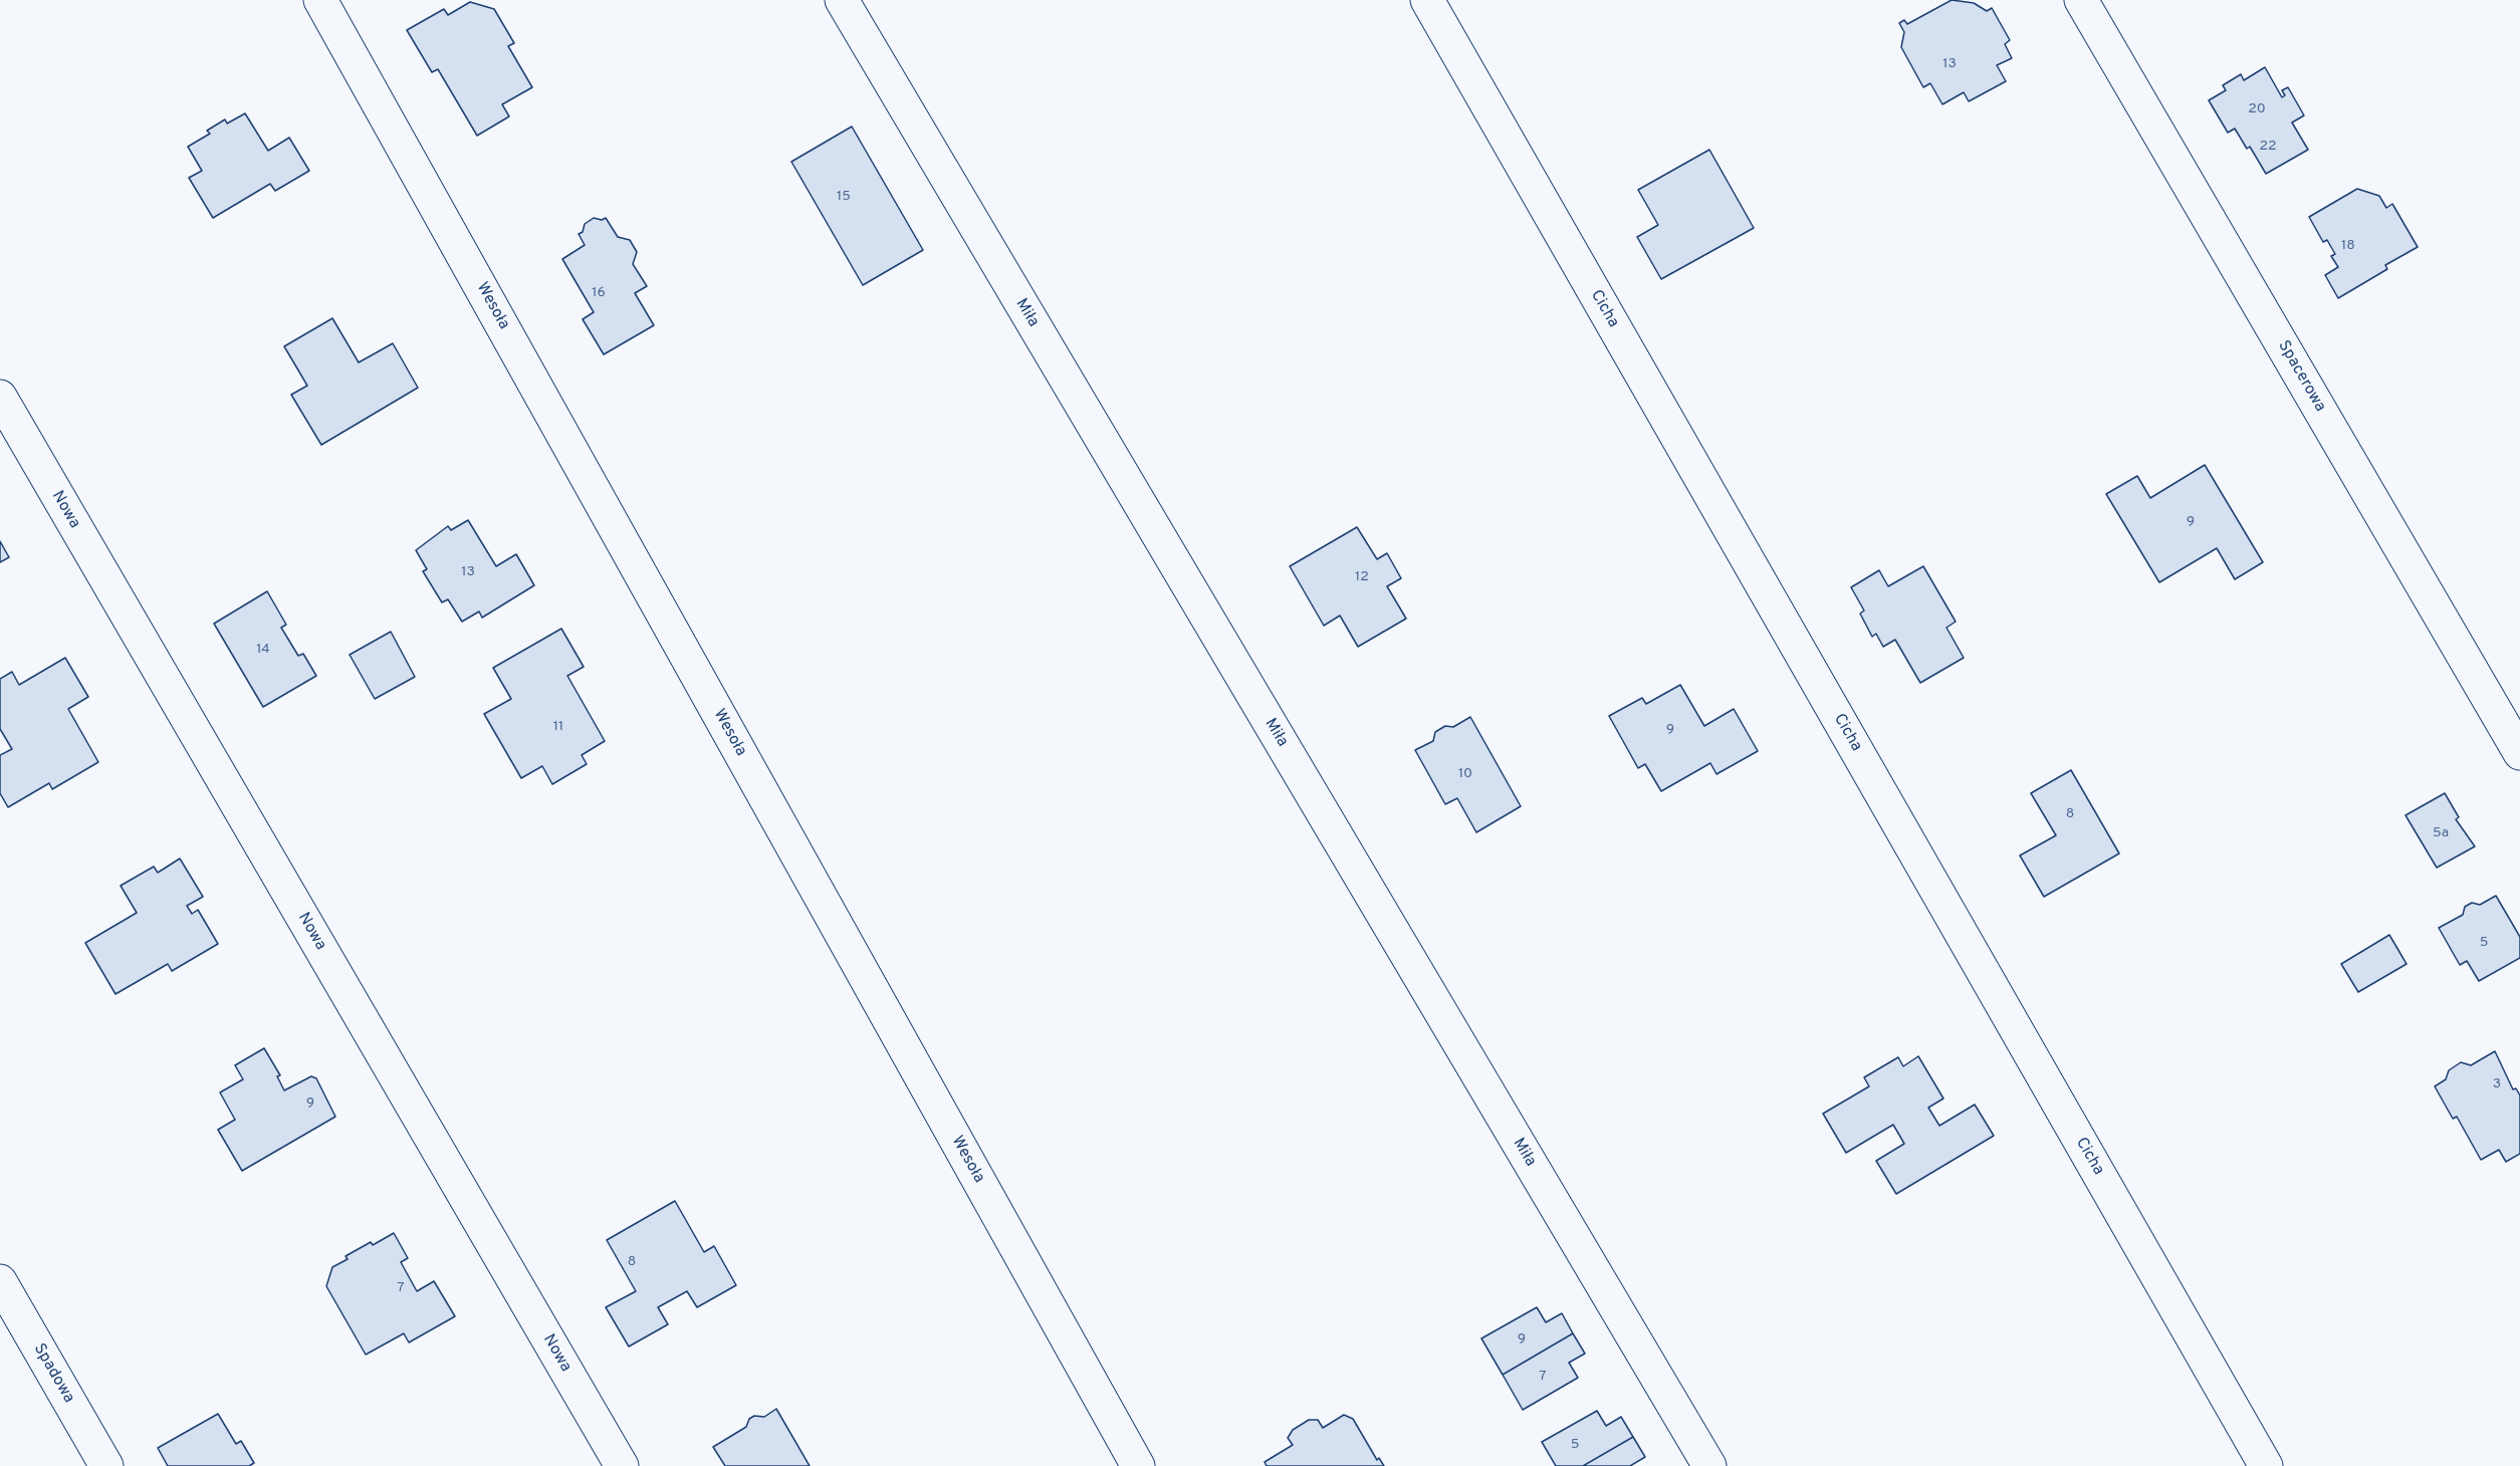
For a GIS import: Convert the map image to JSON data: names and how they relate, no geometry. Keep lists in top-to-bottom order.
{
  "streets": {
    "street": [
      "Wesoła",
      "Cicha",
      "Miła",
      "Spacerowa",
      "Nowa",
      "Spadowa"
    ]
  },
  "house_numbers": [
    "13",
    "20",
    "22",
    "15",
    "18",
    "16",
    "9",
    "13",
    "12",
    "14",
    "11",
    "9",
    "10",
    "8",
    "5a",
    "5",
    "3",
    "9",
    "8",
    "7",
    "9",
    "7",
    "5"
  ]
}
